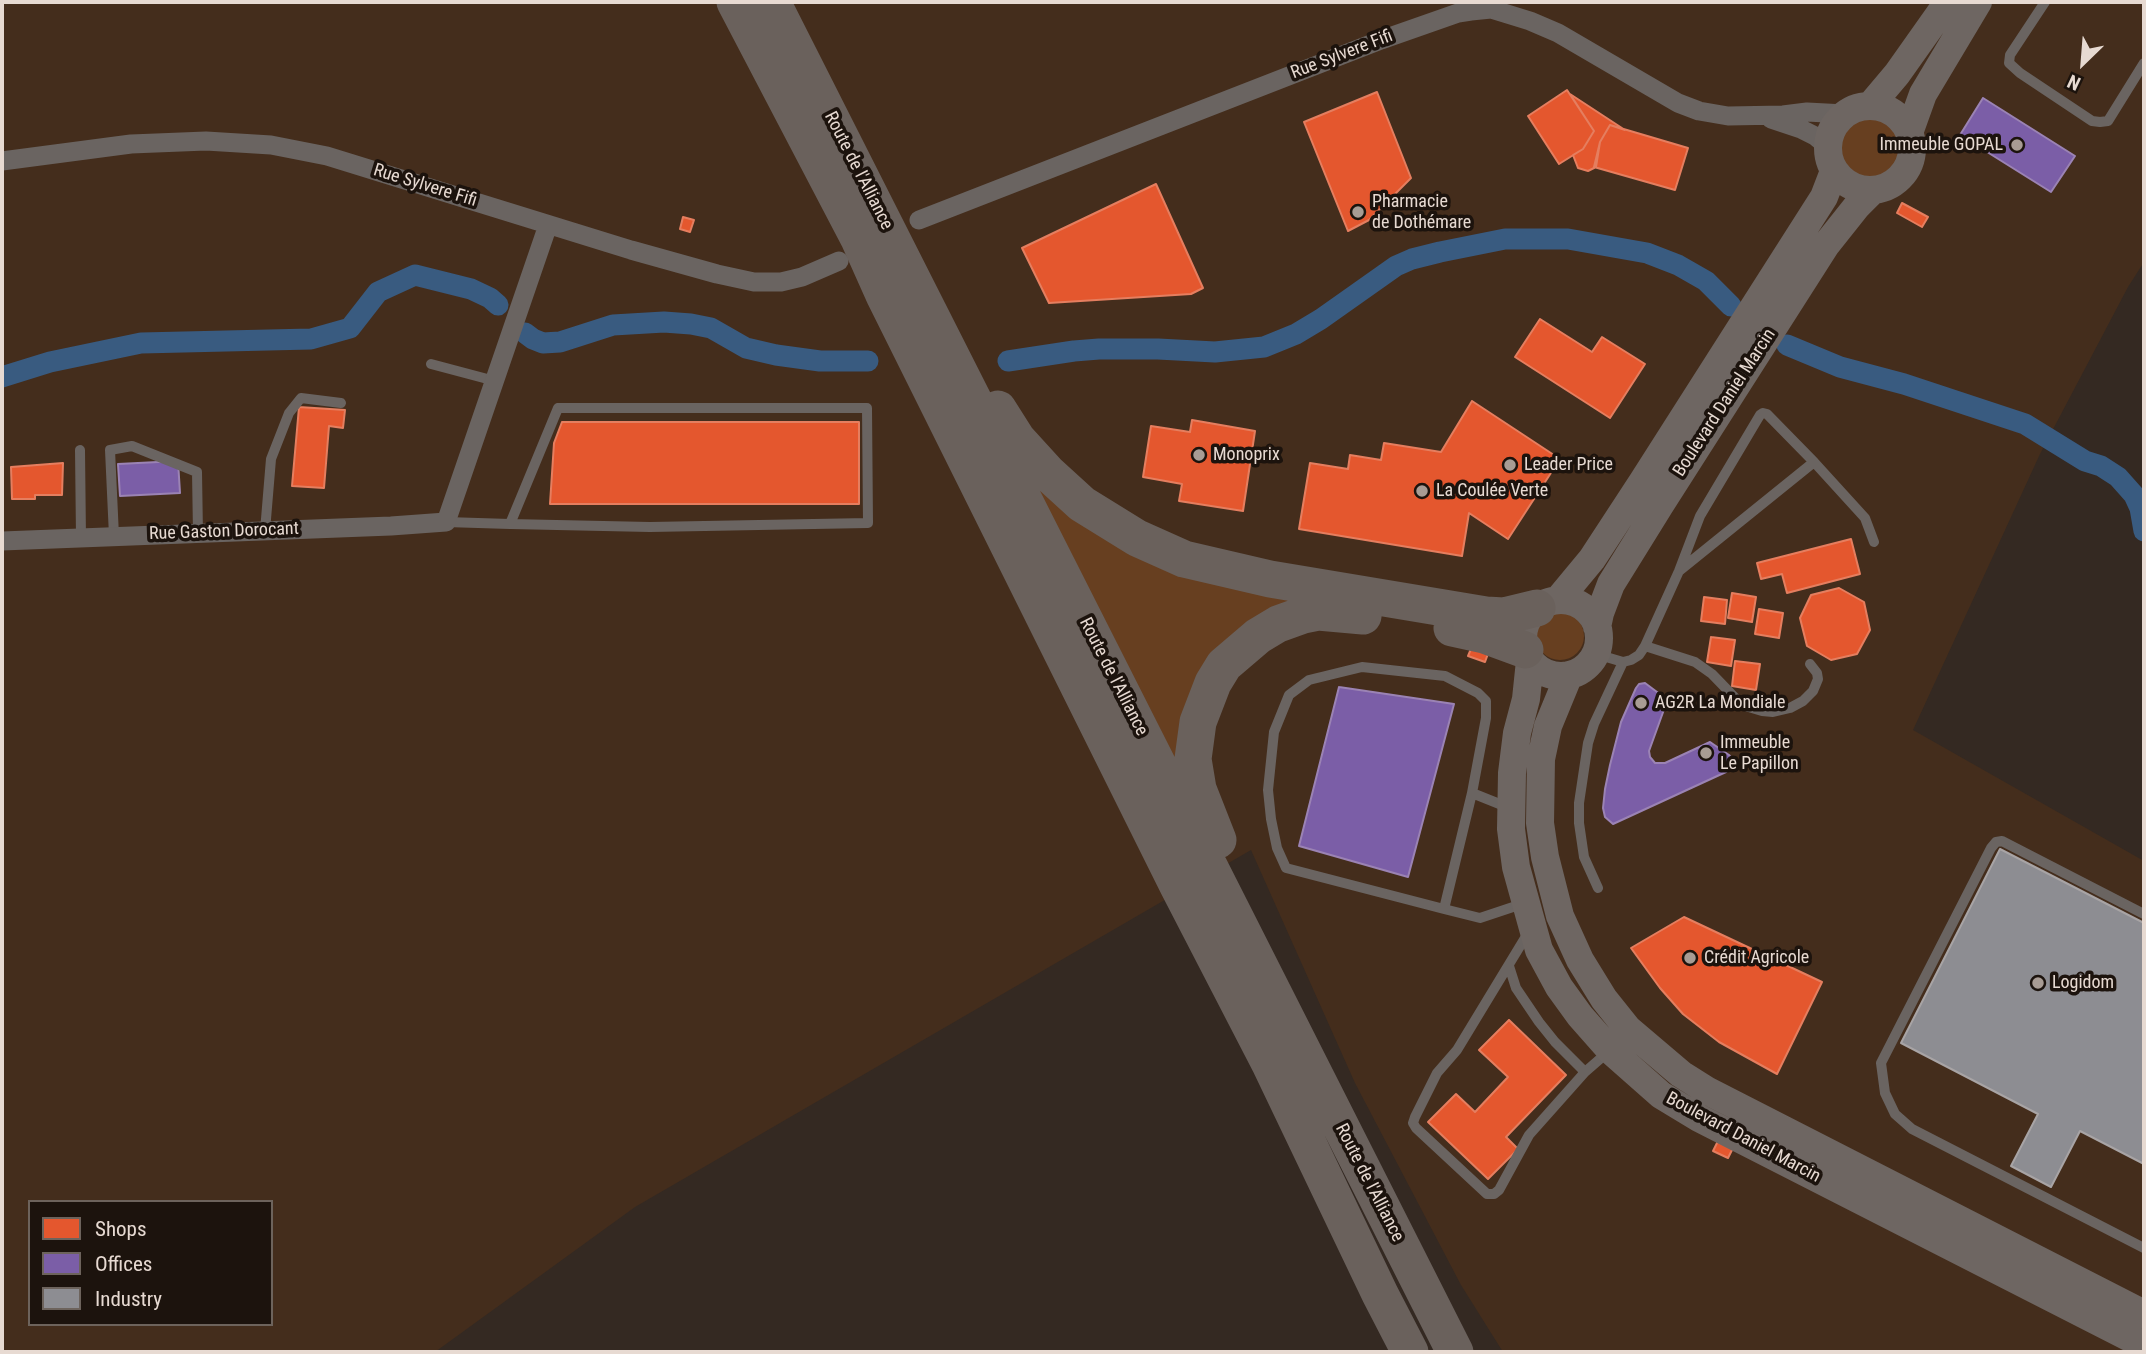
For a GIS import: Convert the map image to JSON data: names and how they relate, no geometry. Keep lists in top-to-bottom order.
{
  "streets": {
    "highway": ["Route de l'Alliance"],
    "main road": ["Boulevard Daniel Marcin"],
    "street": ["Rue Sylvere Fifi", "Rue Gaston Dorocant"]
  },
  "crossings": [
    ["Rue Sylvere Fifi", "Boulevard Daniel Marcin"]
  ],
  "places": [
    "Immeuble GOPAL",
    "Pharmacie de Dothémare",
    "Monoprix",
    "Leader Price",
    "La Coulée Verte",
    "AG2R La Mondiale",
    "Immeuble Le Papillon",
    "Crédit Agricole",
    "Logidom"
  ],
  "legend": ["Shops", "Offices", "Industry"],
  "north": "bottom left"
}
